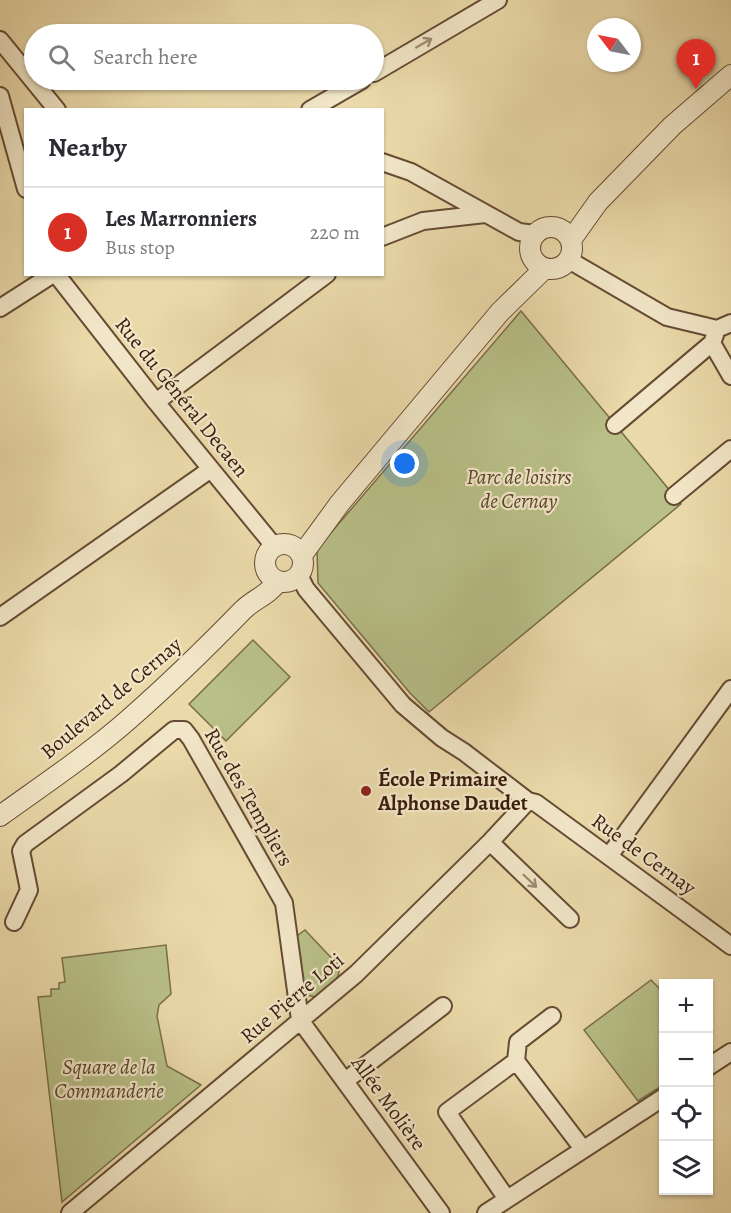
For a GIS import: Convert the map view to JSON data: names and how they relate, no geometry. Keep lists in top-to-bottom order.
{
  "streets": {
    "street": [
      "Rue du Général Decaen",
      "Boulevard de Cernay",
      "Rue des Templiers",
      "Rue de Cernay",
      "Rue Pierre Loti",
      "Allée Molière"
    ]
  },
  "crossings": [
    ["Rue du Général Decaen", "Boulevard de Cernay"],
    ["Rue des Templiers", "Rue Pierre Loti"],
    ["Rue des Templiers", "Allée Molière"],
    ["Rue de Cernay", "Rue Pierre Loti"],
    ["Rue Pierre Loti", "Allée Molière"]
  ],
  "parks": ["Parc de loisirs de Cernay", "Square de la Commanderie"],
  "places": ["École Primaire Alphonse Daudet"],
  "north": "top left",
  "page": {
    "search": "Search here",
    "pins": "1",
    "heading": "Nearby",
    "list": [
      {
        "mark": "1",
        "name": "Les Marronniers",
        "note": "Bus stop",
        "value": "220 m"
      }
    ],
    "map_buttons": ["+", "−"]
  }
}
